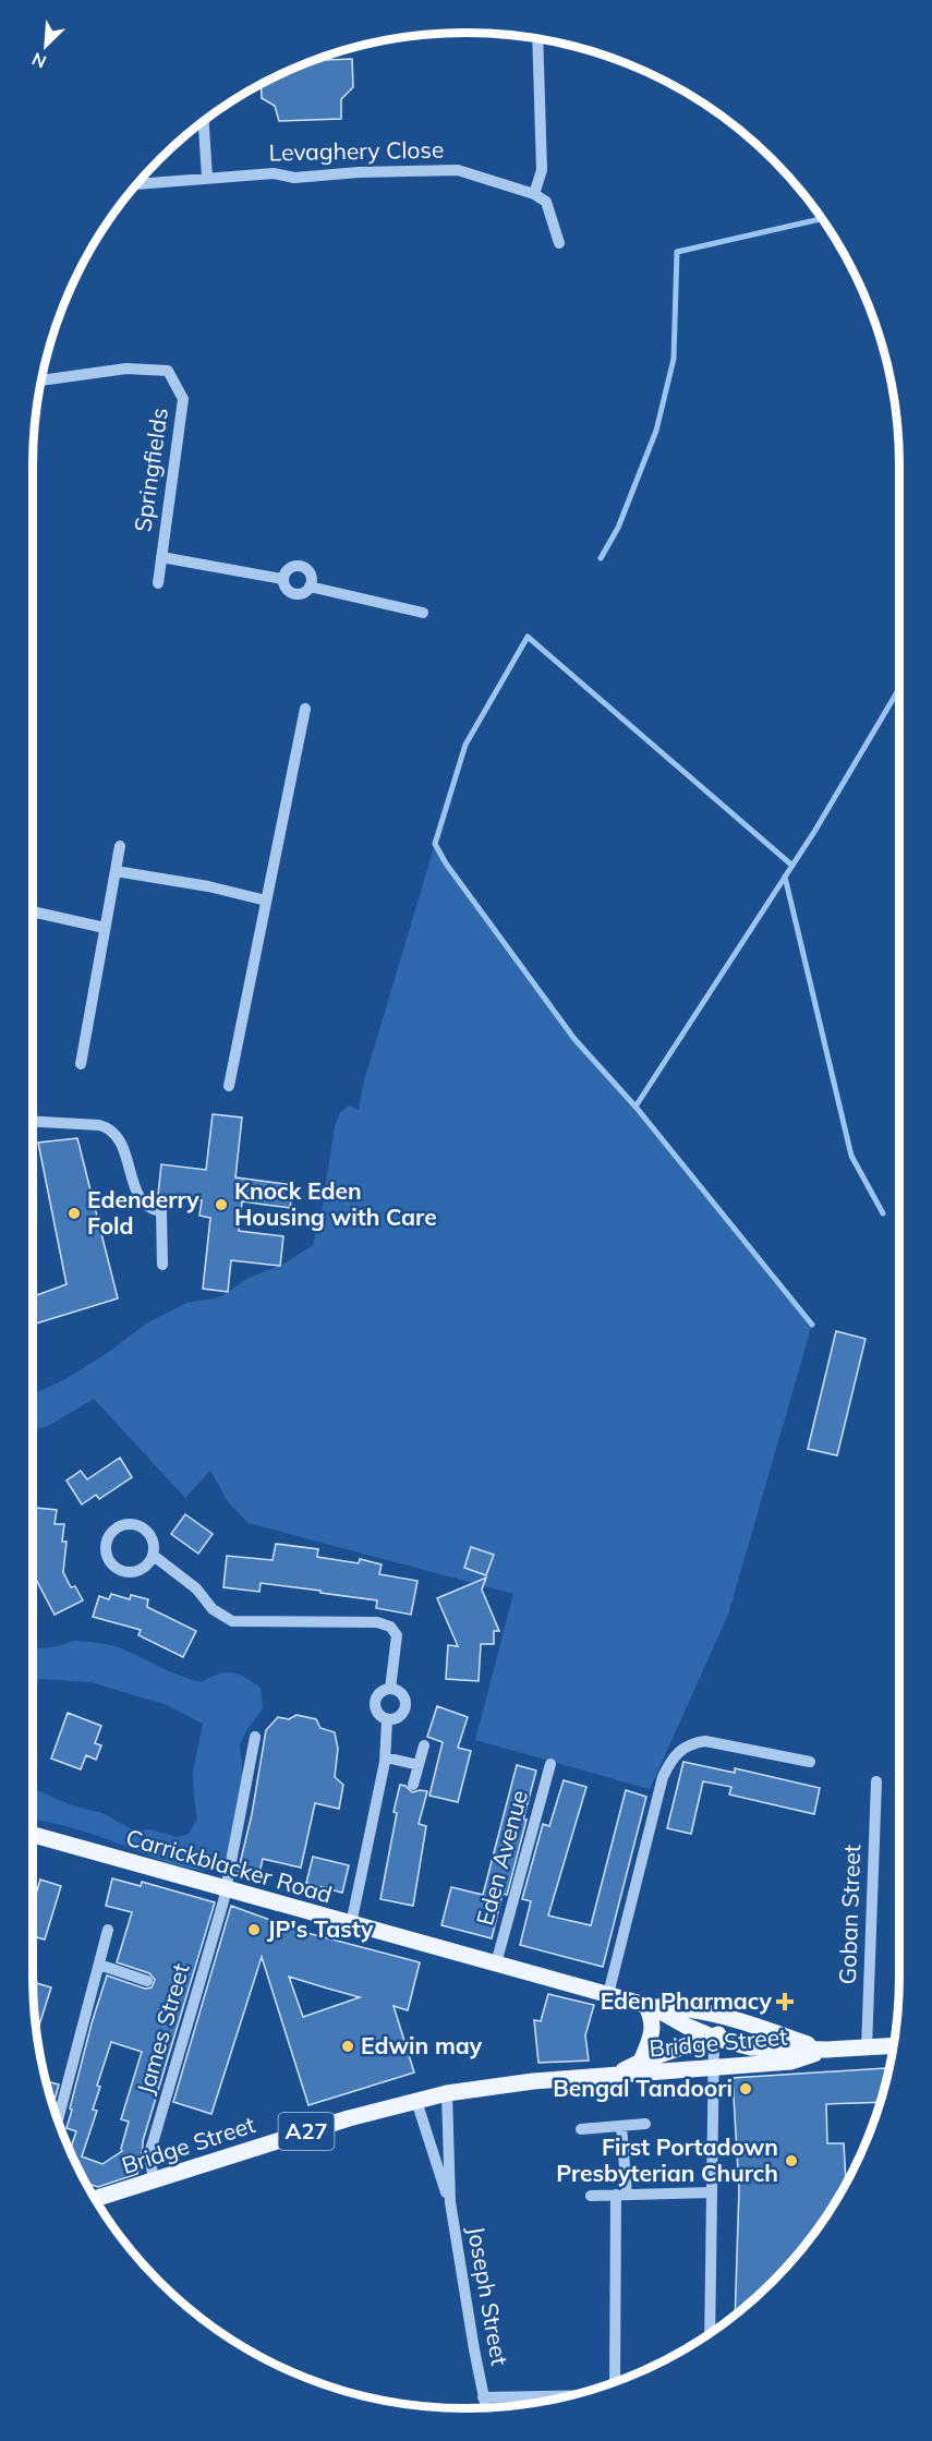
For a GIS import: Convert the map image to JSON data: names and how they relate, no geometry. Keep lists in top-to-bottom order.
{
  "streets": {
    "main road": ["Carrickblacker Road", "Bridge Street", "A27"],
    "street": [
      "Levaghery Close",
      "Springfields",
      "Eden Avenue",
      "Goban Street",
      "James Street",
      "Joseph Street"
    ]
  },
  "crossings": [
    ["Eden Avenue", "Carrickblacker Road"],
    ["Carrickblacker Road", "James Street"],
    ["Carrickblacker Road", "Bridge Street"],
    ["Goban Street", "Bridge Street"],
    ["James Street", "Bridge Street"],
    ["Bridge Street", "Joseph Street"]
  ],
  "places": {
    "other": [
      "Knock Eden Housing with Care",
      "Edenderry Fold",
      "JP's Tasty",
      "Edwin may",
      "Bengal Tandoori",
      "First Portadown Presbyterian Church"
    ],
    "health": ["Eden Pharmacy"]
  },
  "north": "bottom left"
}
